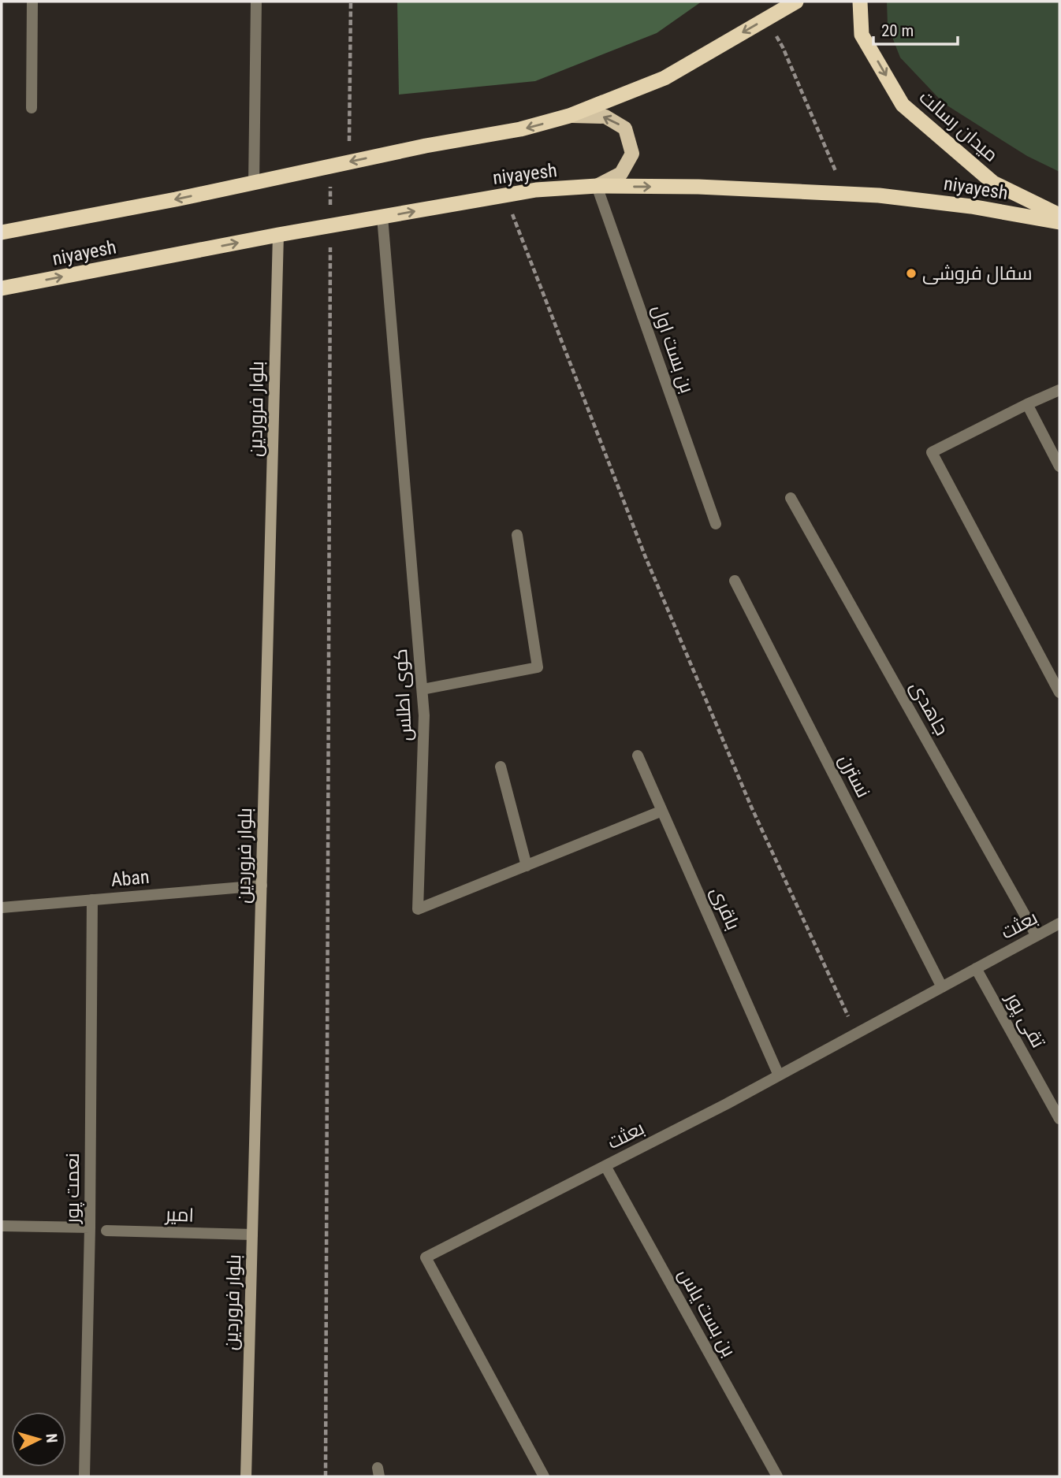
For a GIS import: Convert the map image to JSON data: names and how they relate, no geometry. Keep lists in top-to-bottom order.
{
  "streets": {
    "highway": ["میدان رسالت", "niyayesh"],
    "main road": ["بلوار فروردین"],
    "street": [
      "بن بست اول",
      "کوی اطلس",
      "جاهدی",
      "نسترن",
      "Aban",
      "باقری",
      "بعثت",
      "تقی پور",
      "نعمت پور",
      "امیر",
      "بن بست یاس"
    ]
  },
  "crossings": [
    ["niyayesh", "بن بست اول"],
    ["niyayesh", "بلوار فروردین"],
    ["niyayesh", "کوی اطلس"],
    ["بلوار فروردین", "Aban"],
    ["بلوار فروردین", "امیر"],
    ["کوی اطلس", "باقری"],
    ["جاهدی", "بعثت"],
    ["نسترن", "بعثت"],
    ["Aban", "نعمت پور"],
    ["باقری", "بعثت"],
    ["بعثت", "تقی پور"],
    ["بعثت", "بن بست یاس"]
  ],
  "one_way": ["میدان رسالت"],
  "places": ["سفال فروشی"],
  "scale_bar": "20 m",
  "north": "right"
}
